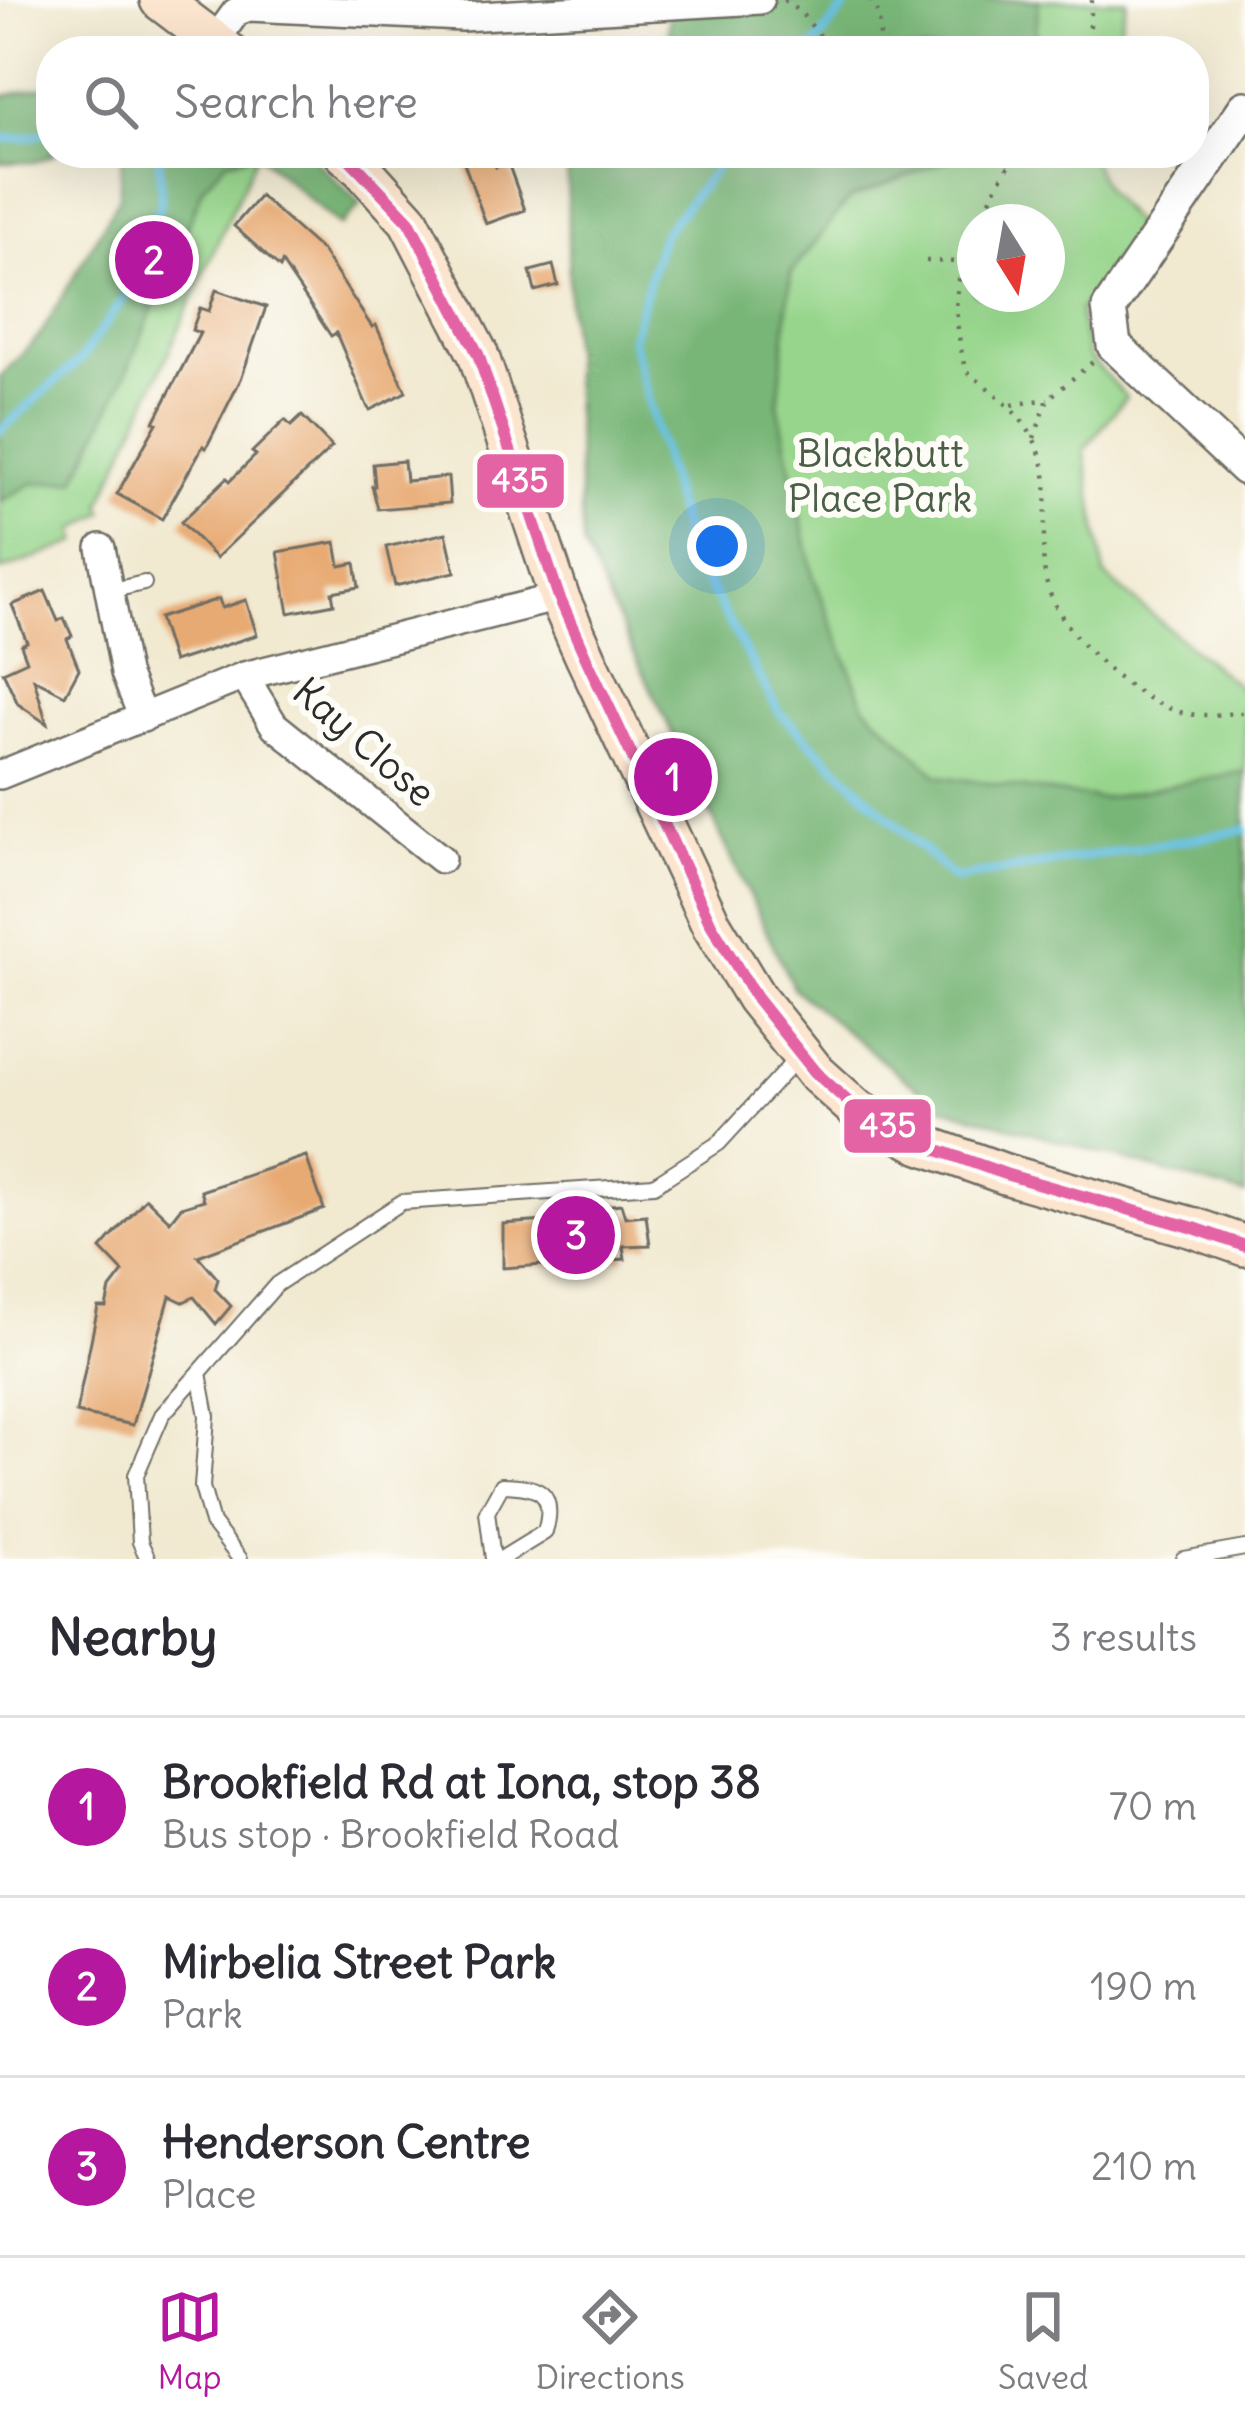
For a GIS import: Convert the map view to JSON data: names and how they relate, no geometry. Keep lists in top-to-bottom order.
{
  "streets": {
    "street": ["Kay Close"]
  },
  "parks": ["Blackbutt Place Park"],
  "lines": ["transit line 435"],
  "north": "bottom",
  "page": {
    "search": "Search here",
    "pins": ["2", "1", "3"],
    "heading": ["Nearby", "3 results"],
    "list": [
      {
        "mark": "1",
        "name": "Brookfield Rd at Iona, stop 38",
        "note": "Bus stop · Brookfield Road",
        "value": "70 m"
      },
      {
        "mark": "2",
        "name": "Mirbelia Street Park",
        "note": "Park",
        "value": "190 m"
      },
      {
        "mark": "3",
        "name": "Henderson Centre",
        "note": "Place",
        "value": "210 m"
      }
    ],
    "nav": ["Map", "Directions", "Saved"]
  }
}
